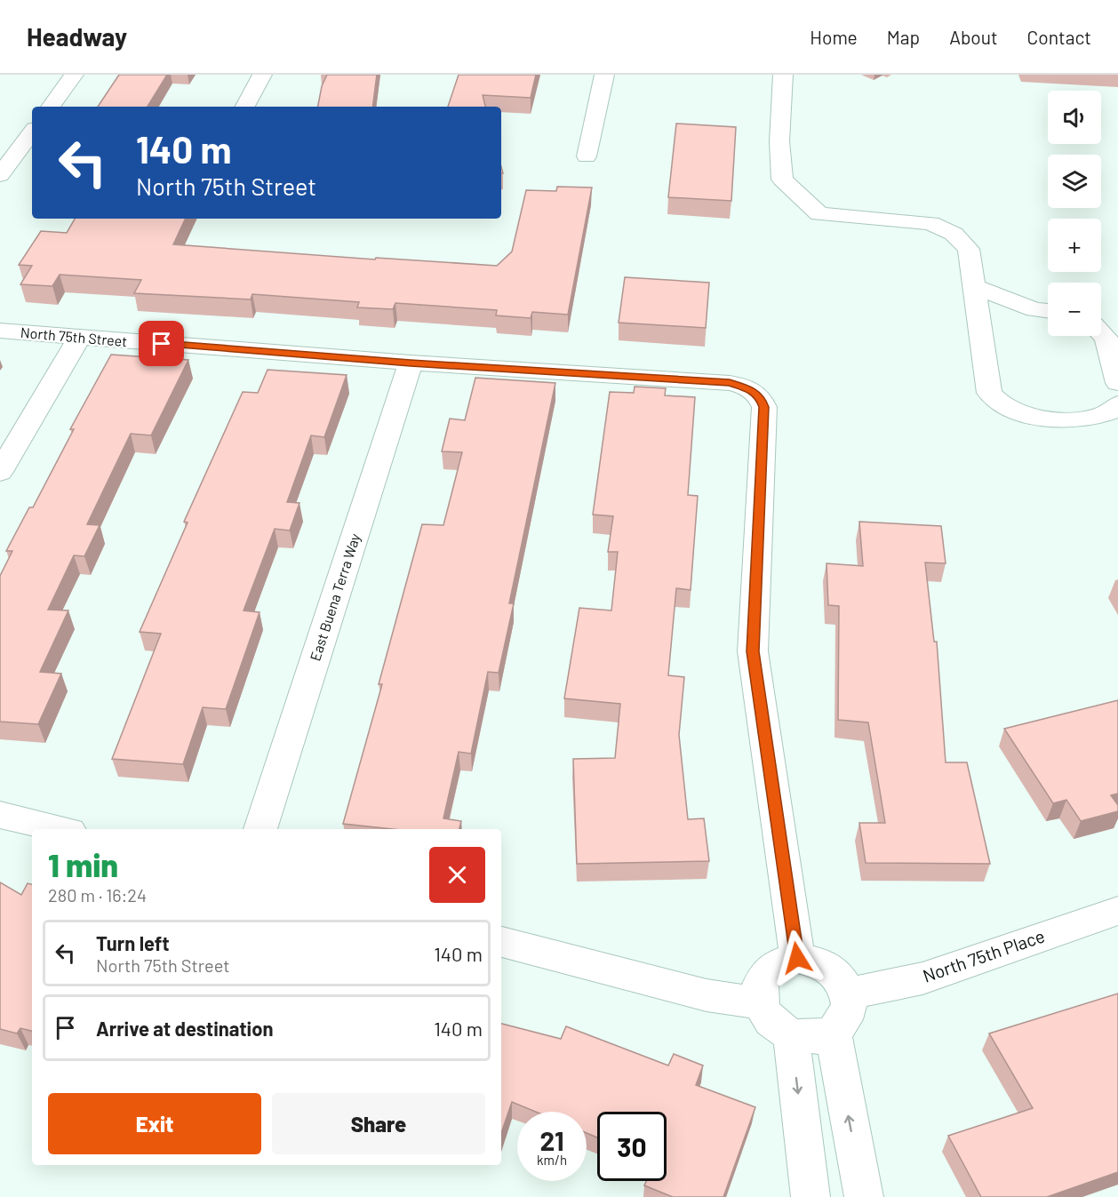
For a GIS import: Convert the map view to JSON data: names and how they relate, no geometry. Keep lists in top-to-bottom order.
{
  "streets": {
    "street": ["North 75th Street", "East Buena Terra Way", "North 75th Place"]
  },
  "crossings": [
    ["North 75th Street", "East Buena Terra Way"],
    ["North 75th Street", "North 75th Place"]
  ],
  "page": {
    "header": "Headway",
    "nav": [
      "Home",
      "Map",
      "About",
      "Contact"
    ],
    "map_buttons": ["+", "−"],
    "turn": ["140 m", "North 75th Street"],
    "heading": ["1 min", "280 m · 16:24"],
    "list": [
      {
        "name": "Turn left",
        "note": "North 75th Street",
        "value": "140 m"
      },
      {
        "name": "Arrive at destination",
        "value": "140 m"
      }
    ],
    "buttons": ["Exit", "Share"],
    "speed": "21 km/h",
    "limit": "30"
  }
}
